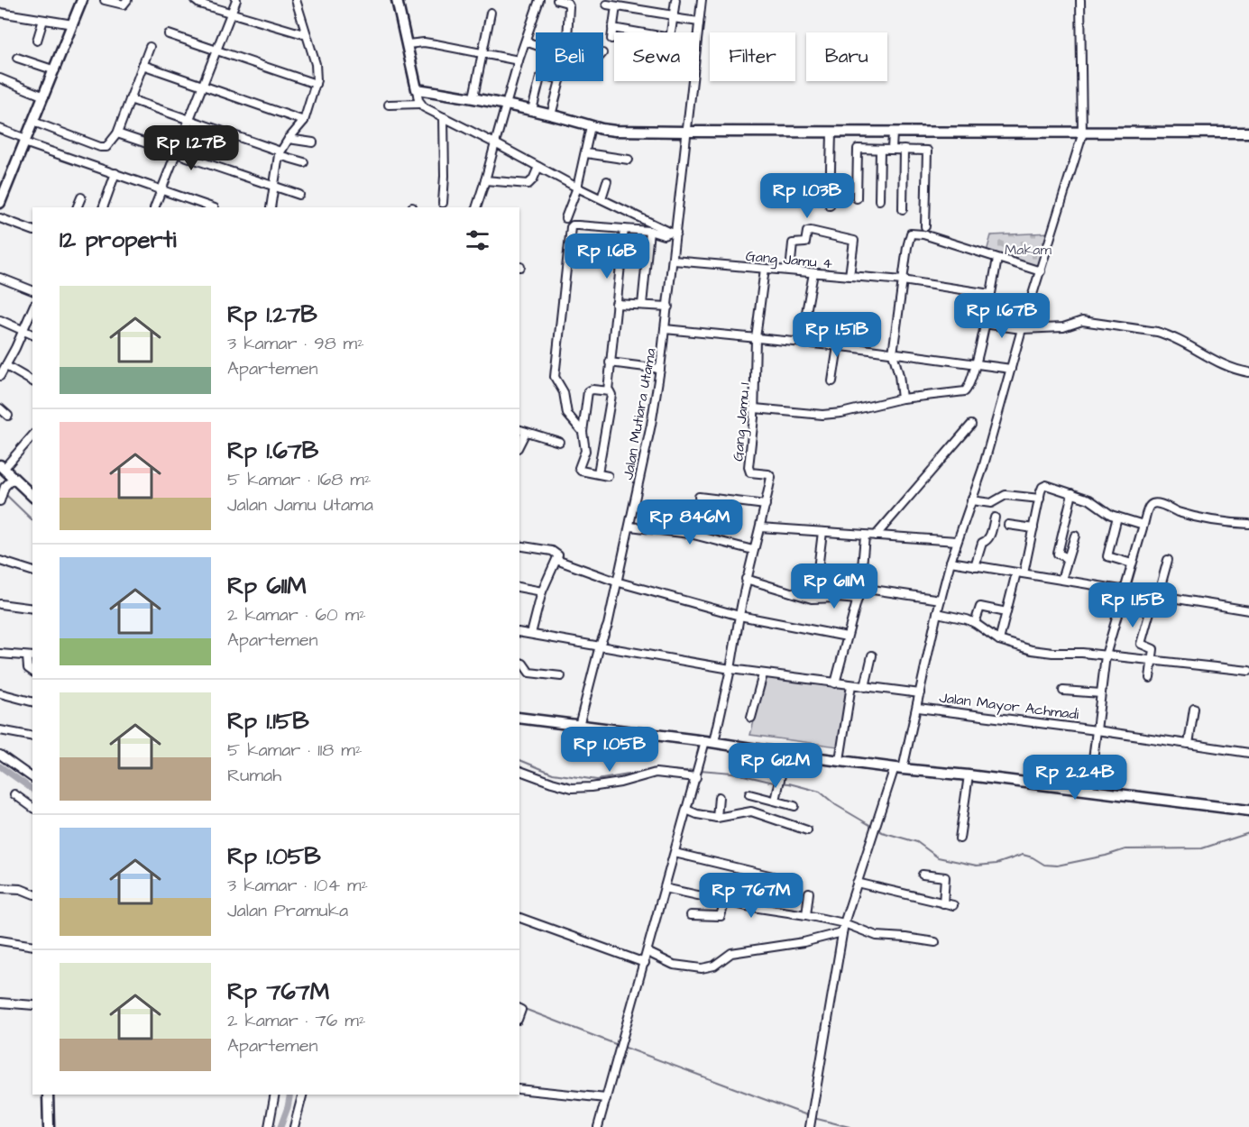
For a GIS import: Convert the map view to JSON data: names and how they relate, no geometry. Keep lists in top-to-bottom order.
{
  "streets": {
    "street": [
      "Gang Jamu 4",
      "Jalan Mutiara Utama",
      "Gang Jamu 1",
      "Jalan Mayor Achmadi"
    ]
  },
  "crossings": [
    ["Gang Jamu 4", "Jalan Mutiara Utama"],
    ["Gang Jamu 4", "Gang Jamu 1"]
  ],
  "parks": ["Makam"],
  "page": {
    "chip": [
      "Beli",
      "Sewa",
      "Filter",
      "Baru"
    ],
    "price": [
      "Rp 1.27B",
      "Rp 1.03B",
      "Rp 1.6B",
      "Rp 1.67B",
      "Rp 1.51B",
      "Rp 846M",
      "Rp 611M",
      "Rp 1.15B",
      "Rp 1.05B",
      "Rp 612M",
      "Rp 2.24B",
      "Rp 767M"
    ],
    "heading": "12 properti",
    "list": [
      {
        "name": "Rp 1.27B",
        "note": "3 kamar · 98 m² · Apartemen"
      },
      {
        "name": "Rp 1.67B",
        "note": "5 kamar · 168 m² · Jalan Jamu Utama"
      },
      {
        "name": "Rp 611M",
        "note": "2 kamar · 60 m² · Apartemen"
      },
      {
        "name": "Rp 1.15B",
        "note": "5 kamar · 118 m² · Rumah"
      },
      {
        "name": "Rp 1.05B",
        "note": "3 kamar · 104 m² · Jalan Pramuka"
      },
      {
        "name": "Rp 767M",
        "note": "2 kamar · 76 m² · Apartemen"
      }
    ]
  }
}
